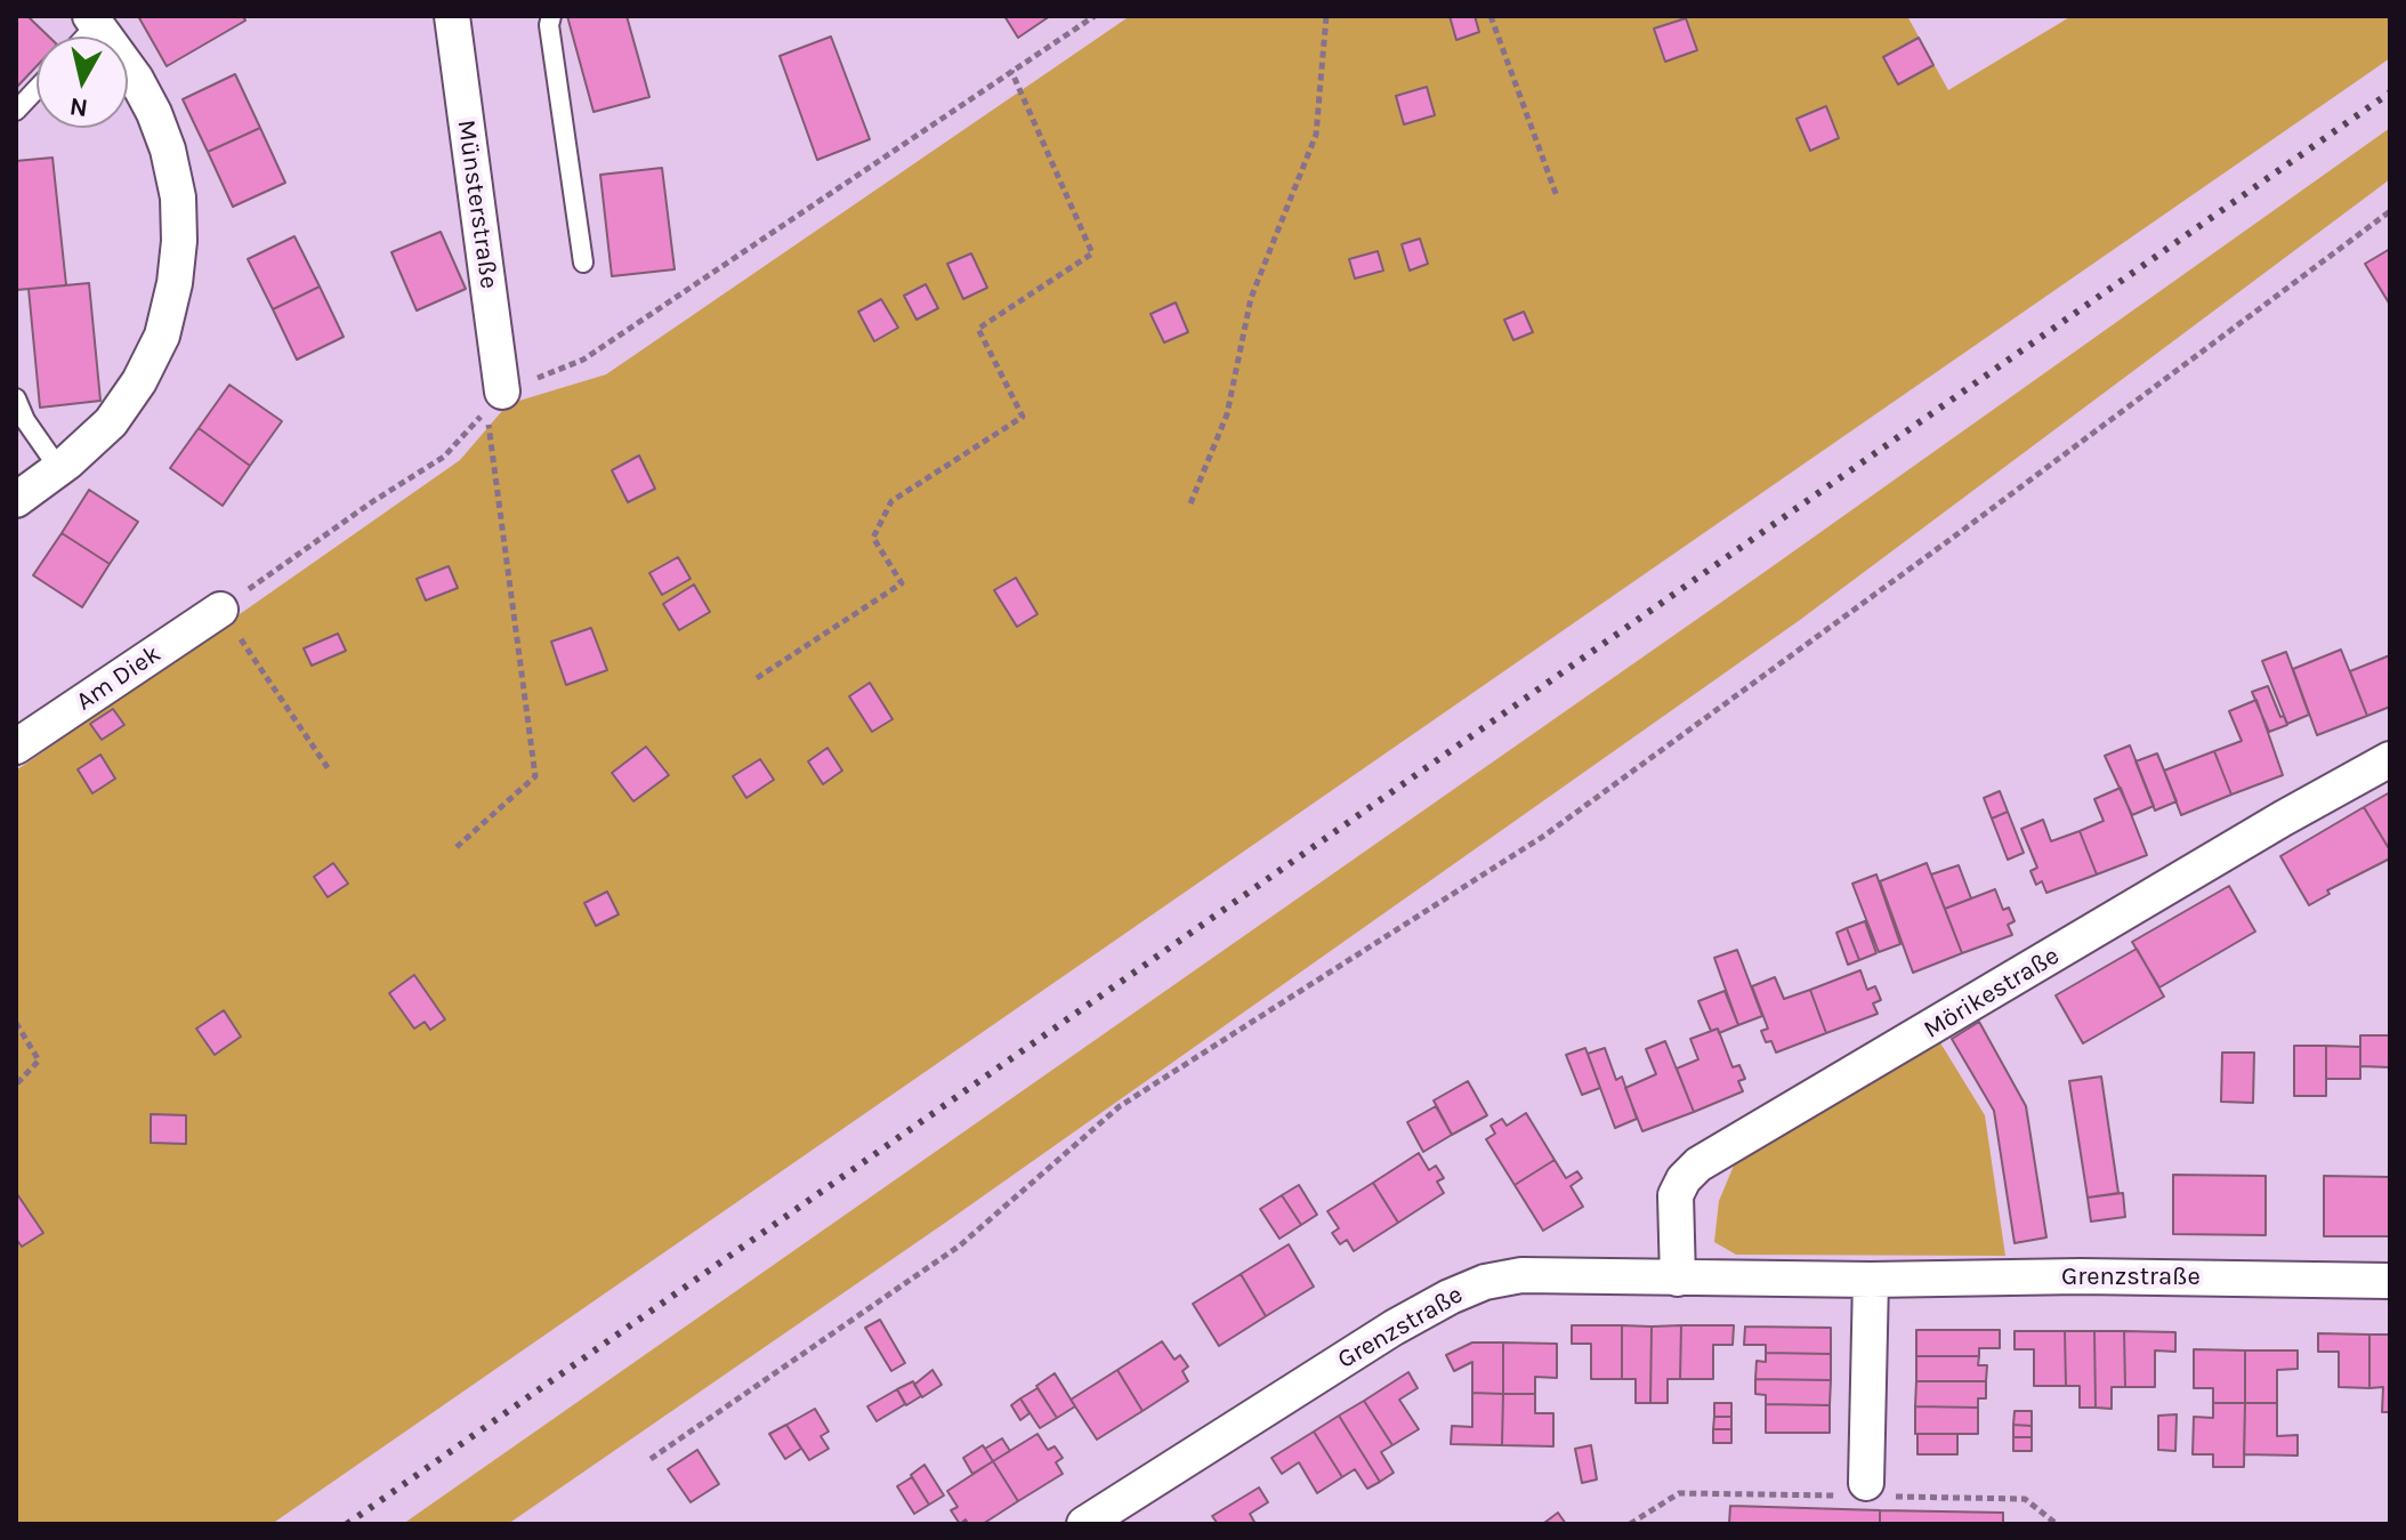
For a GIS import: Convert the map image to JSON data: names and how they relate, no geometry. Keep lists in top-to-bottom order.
{
  "streets": {
    "street": [
      "Münsterstraße",
      "Am Diek",
      "Mörikestraße",
      "Grenzstraße"
    ]
  },
  "crossings": [
    ["Mörikestraße", "Grenzstraße"]
  ],
  "north": "bottom"
}
